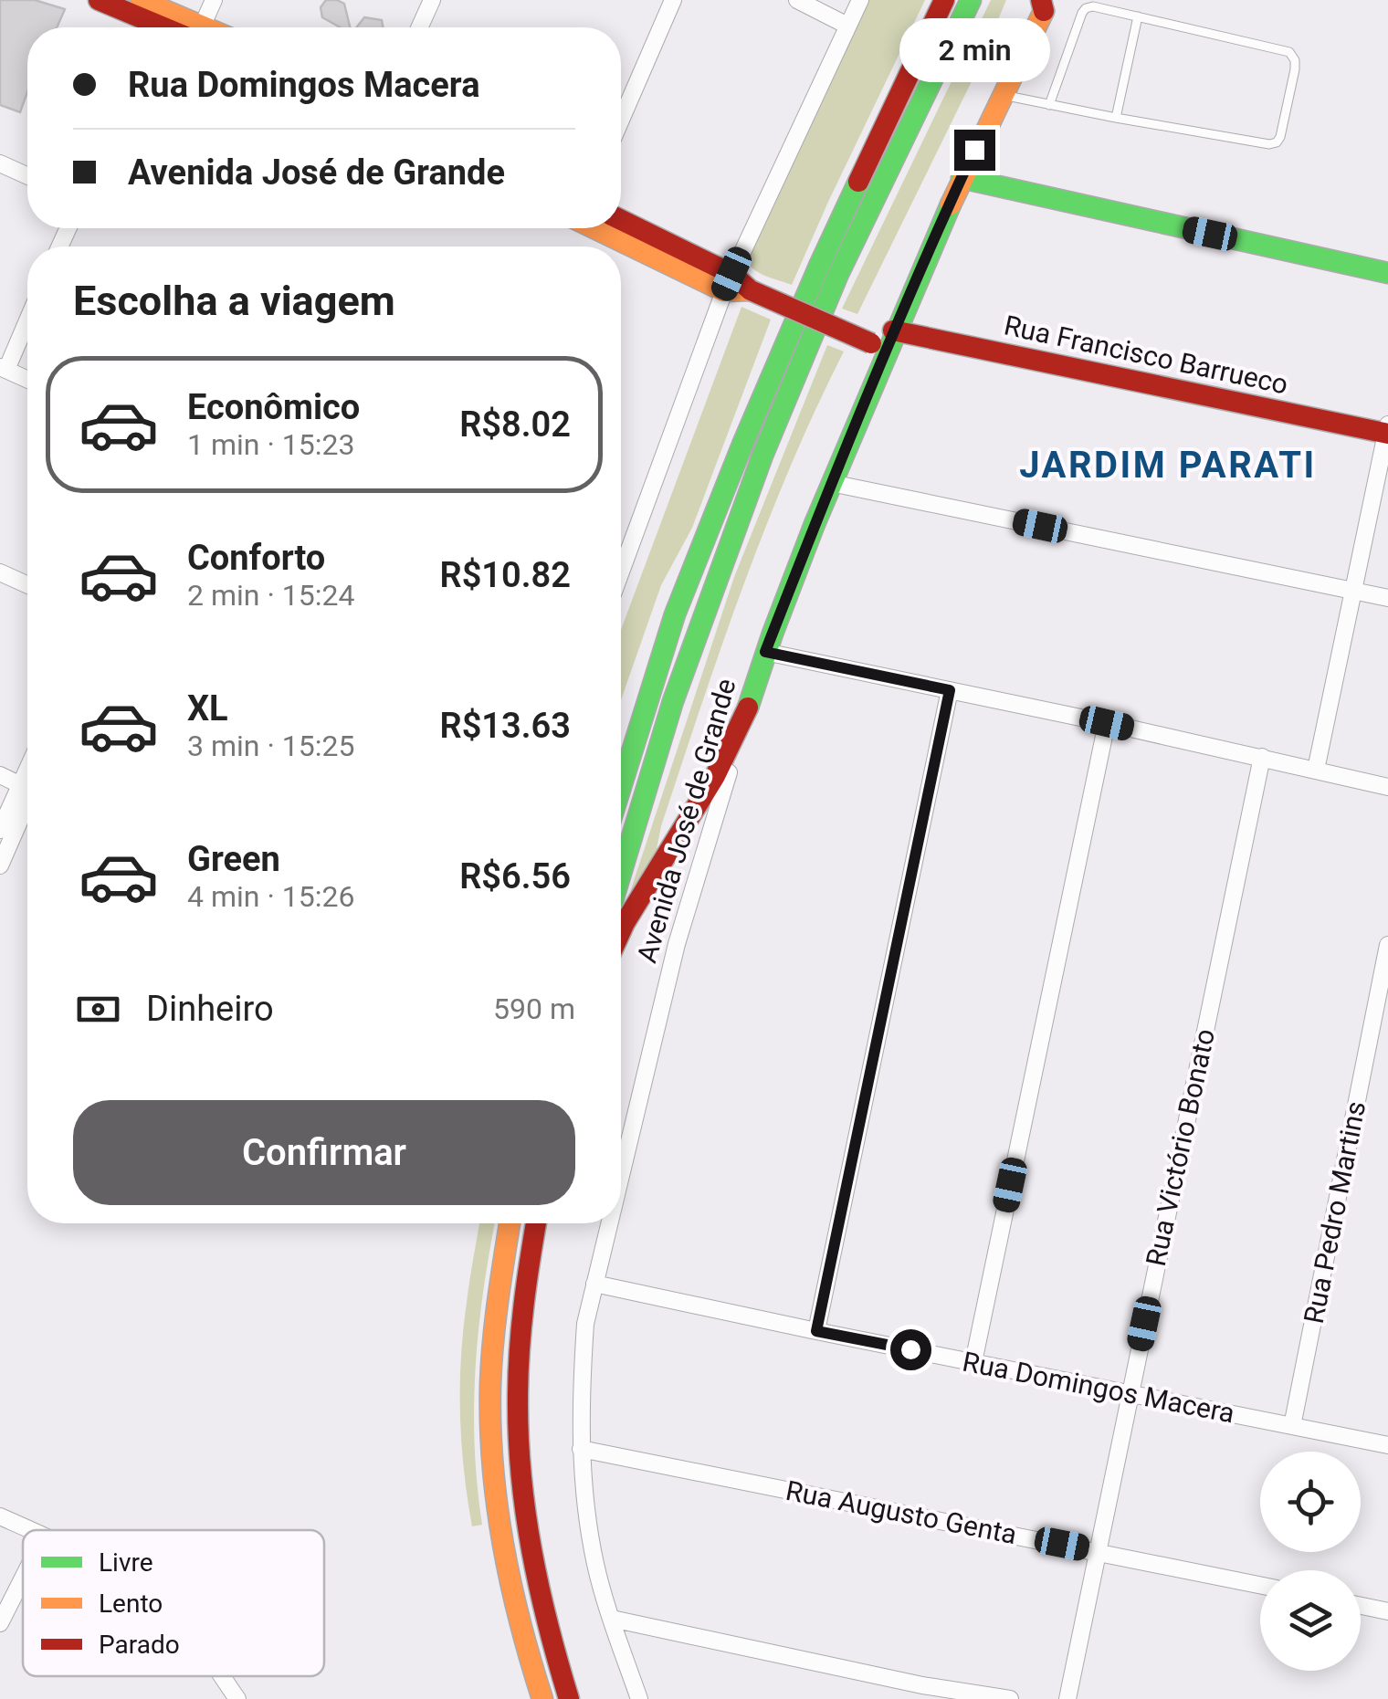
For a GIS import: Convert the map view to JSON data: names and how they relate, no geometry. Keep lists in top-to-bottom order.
{
  "streets": {
    "main road": ["Rua Francisco Barrueco", "Avenida José de Grande"],
    "street": [
      "Rua Victório Bonato",
      "Rua Pedro Martins",
      "Rua Domingos Macera",
      "Rua Augusto Genta"
    ]
  },
  "crossings": [
    ["Rua Francisco Barrueco", "Avenida José de Grande"],
    ["Avenida José de Grande", "Rua Domingos Macera"],
    ["Avenida José de Grande", "Rua Augusto Genta"],
    ["Rua Victório Bonato", "Rua Domingos Macera"],
    ["Rua Victório Bonato", "Rua Augusto Genta"],
    ["Rua Pedro Martins", "Rua Domingos Macera"]
  ],
  "districts": ["JARDIM PARATI"],
  "legend": ["Livre", "Lento", "Parado"],
  "page": {
    "bubble": "2 min",
    "banner": ["Rua Domingos Macera", "Avenida José de Grande"],
    "heading": "Escolha a viagem",
    "list": [
      {
        "name": "Econômico",
        "note": "1 min · 15:23",
        "value": "R$8.02"
      },
      {
        "name": "Conforto",
        "note": "2 min · 15:24",
        "value": "R$10.82"
      },
      {
        "name": "XL",
        "note": "3 min · 15:25",
        "value": "R$13.63"
      },
      {
        "name": "Green",
        "note": "4 min · 15:26",
        "value": "R$6.56"
      }
    ],
    "pay": ["Dinheiro", "590 m"],
    "buttons": "Confirmar"
  }
}
